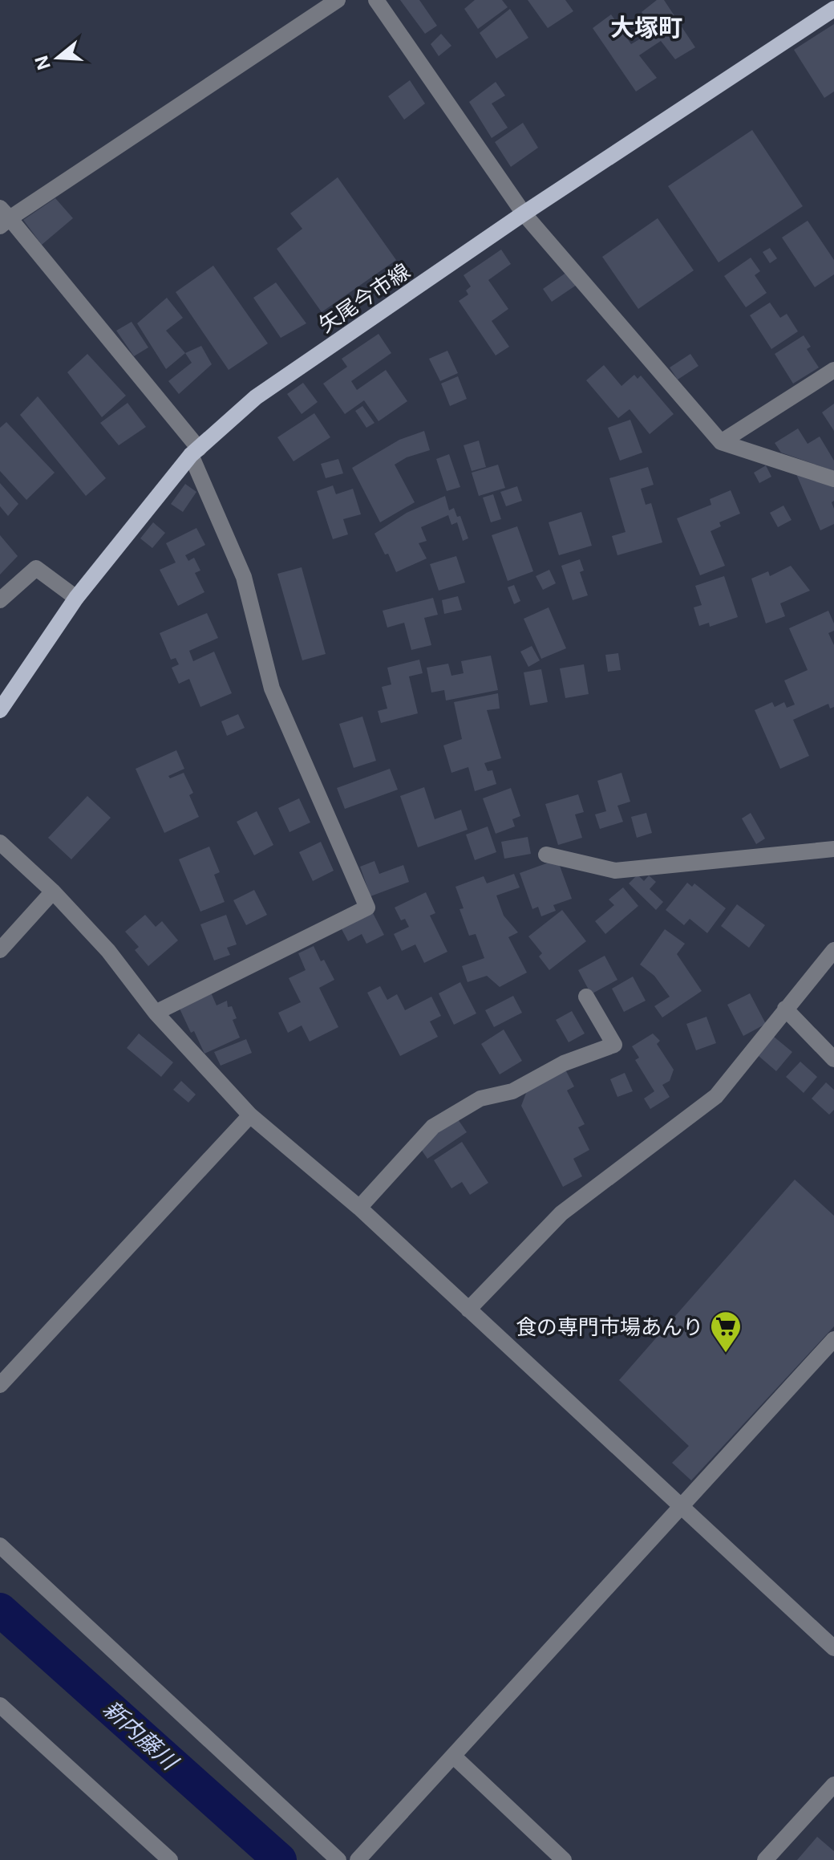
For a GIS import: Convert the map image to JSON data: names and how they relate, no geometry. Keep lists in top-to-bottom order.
{
  "streets": {
    "main road": ["矢尾今市線"]
  },
  "districts": ["大塚町"],
  "water": ["新内藤川"],
  "places": {
    "supermarket": ["食の専門市場あんり"]
  },
  "north": "left"
}
